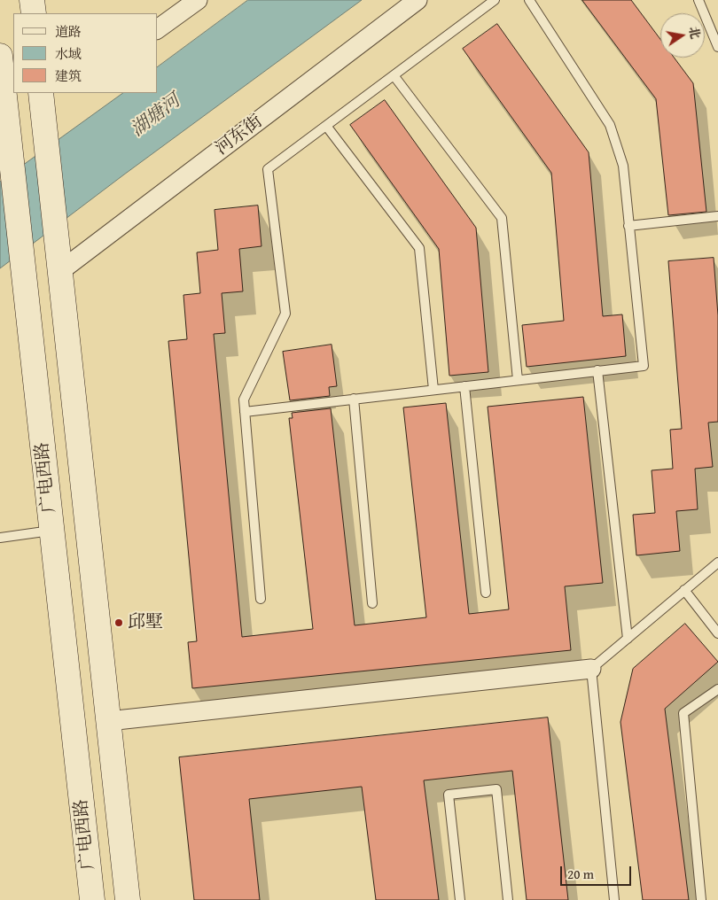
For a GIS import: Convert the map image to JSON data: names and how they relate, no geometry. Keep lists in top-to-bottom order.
{
  "streets": {
    "main road": ["广电西路"],
    "street": ["河东街"]
  },
  "crossings": [
    ["河东街", "广电西路"]
  ],
  "water": ["湖塘河"],
  "places": ["邱墅"],
  "legend": ["道路", "水域", "建筑"],
  "scale_bar": "20 m",
  "north": "right"
}
